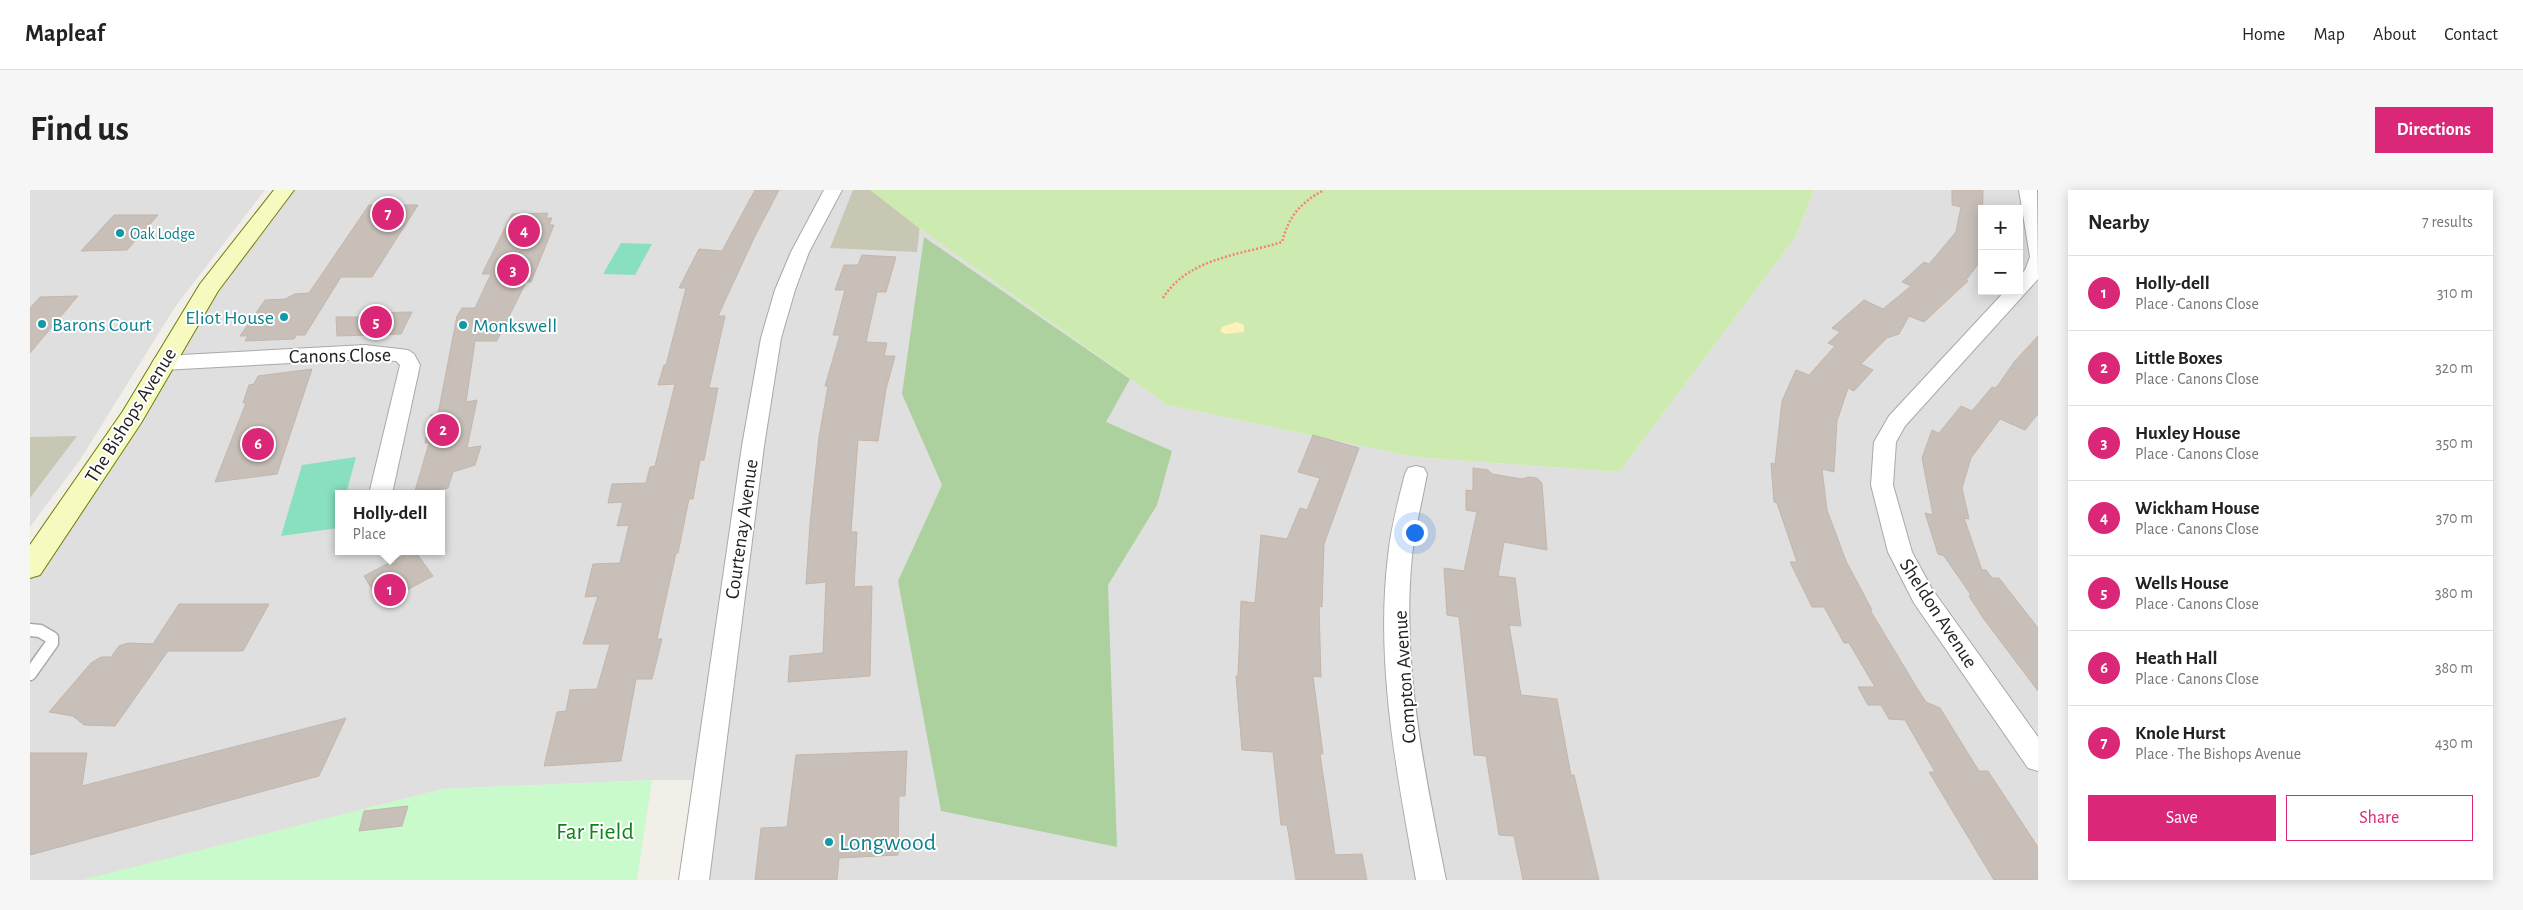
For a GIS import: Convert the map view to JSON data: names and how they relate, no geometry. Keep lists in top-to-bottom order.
{
  "streets": {
    "street": [
      "Canons Close",
      "The Bishops Avenue",
      "Courtenay Avenue",
      "Sheldon Avenue",
      "Compton Avenue"
    ]
  },
  "crossings": [
    ["Canons Close", "The Bishops Avenue"]
  ],
  "parks": ["Far Field"],
  "places": [
    "Oak Lodge",
    "Eliot House",
    "Barons Court",
    "Monkswell",
    "Longwood"
  ],
  "page": {
    "header": "Mapleaf",
    "nav": [
      "Home",
      "Map",
      "About",
      "Contact"
    ],
    "buttons": [
      "Directions",
      ["Save", "Share"]
    ],
    "title": "Find us",
    "heading": ["Nearby", "7 results"],
    "pins": [
      "7",
      "4",
      "3",
      "5",
      "2",
      "6",
      "1"
    ],
    "map_buttons": ["+", "−"],
    "list": [
      {
        "mark": "1",
        "name": "Holly-dell",
        "note": "Place · Canons Close",
        "value": "310 m"
      },
      {
        "mark": "2",
        "name": "Little Boxes",
        "note": "Place · Canons Close",
        "value": "320 m"
      },
      {
        "mark": "3",
        "name": "Huxley House",
        "note": "Place · Canons Close",
        "value": "350 m"
      },
      {
        "mark": "4",
        "name": "Wickham House",
        "note": "Place · Canons Close",
        "value": "370 m"
      },
      {
        "mark": "5",
        "name": "Wells House",
        "note": "Place · Canons Close",
        "value": "380 m"
      },
      {
        "mark": "6",
        "name": "Heath Hall",
        "note": "Place · Canons Close",
        "value": "380 m"
      },
      {
        "mark": "7",
        "name": "Knole Hurst",
        "note": "Place · The Bishops Avenue",
        "value": "430 m"
      }
    ],
    "popup": ["Holly-dell", "Place"]
  }
}
